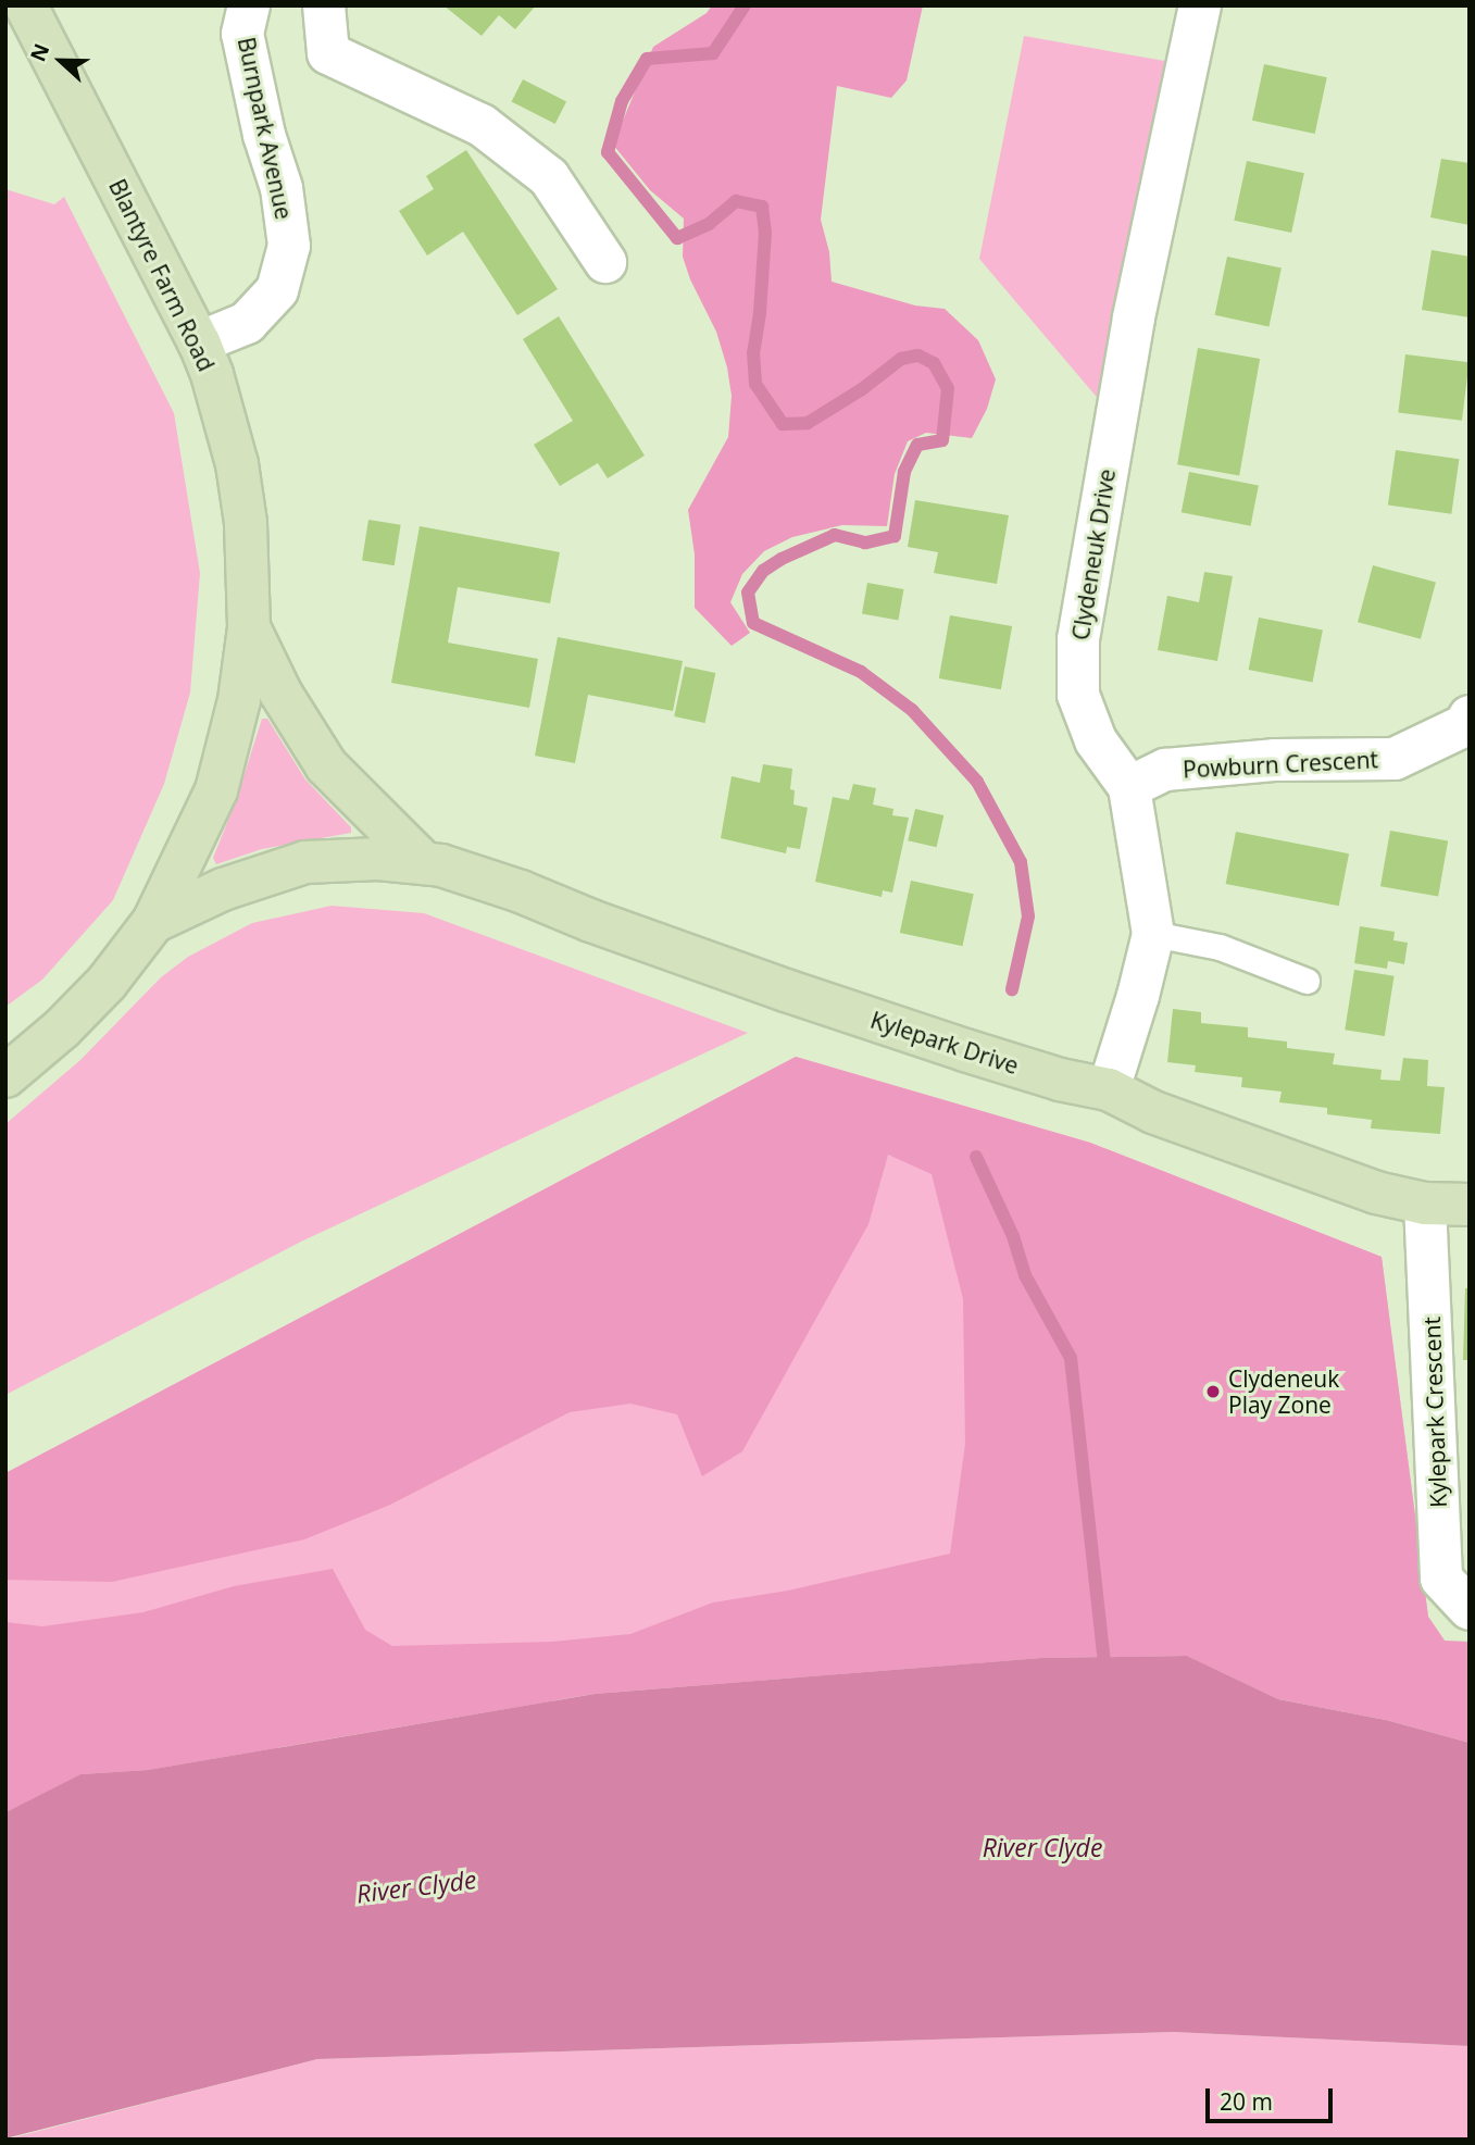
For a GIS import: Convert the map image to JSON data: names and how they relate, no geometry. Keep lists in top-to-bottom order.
{
  "streets": {
    "street": [
      "Burnpark Avenue",
      "Blantyre Farm Road",
      "Clydeneuk Drive",
      "Powburn Crescent",
      "Kylepark Drive",
      "Kylepark Crescent"
    ]
  },
  "crossings": [
    ["Burnpark Avenue", "Blantyre Farm Road"],
    ["Blantyre Farm Road", "Kylepark Drive"],
    ["Clydeneuk Drive", "Powburn Crescent"],
    ["Clydeneuk Drive", "Kylepark Drive"],
    ["Kylepark Drive", "Kylepark Crescent"]
  ],
  "water": ["River Clyde"],
  "places": ["Clydeneuk Play Zone"],
  "scale_bar": "20 m",
  "north": "left"
}
